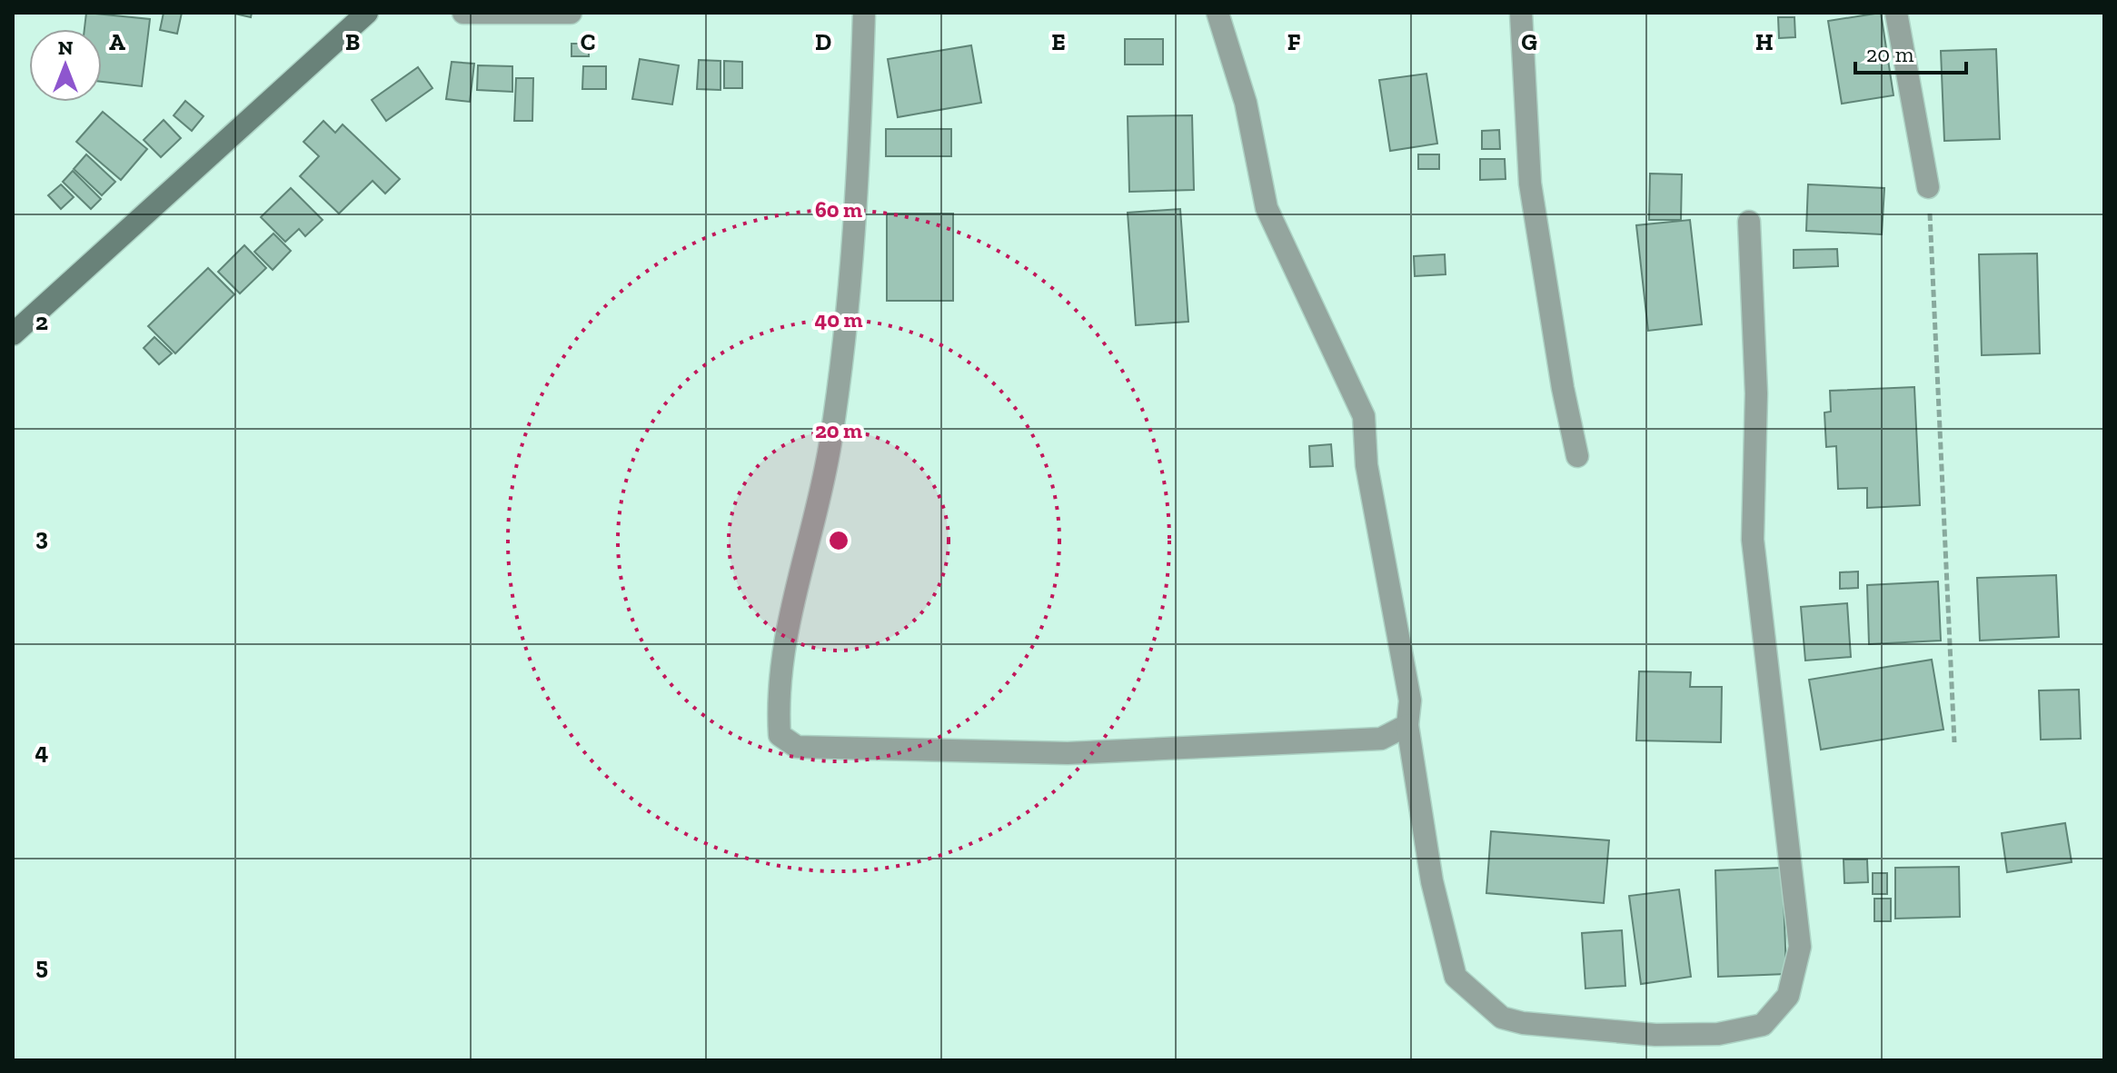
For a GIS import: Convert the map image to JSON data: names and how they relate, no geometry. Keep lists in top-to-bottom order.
{
  "scale_bar": "20 m",
  "north": "top",
  "grid": {
    "columns": [
      "A",
      "B",
      "C",
      "D",
      "E",
      "F",
      "G",
      "H"
    ],
    "rows": [
      "2",
      "3",
      "4",
      "5"
    ]
  },
  "rings": ["60 m", "40 m", "20 m"]
}
